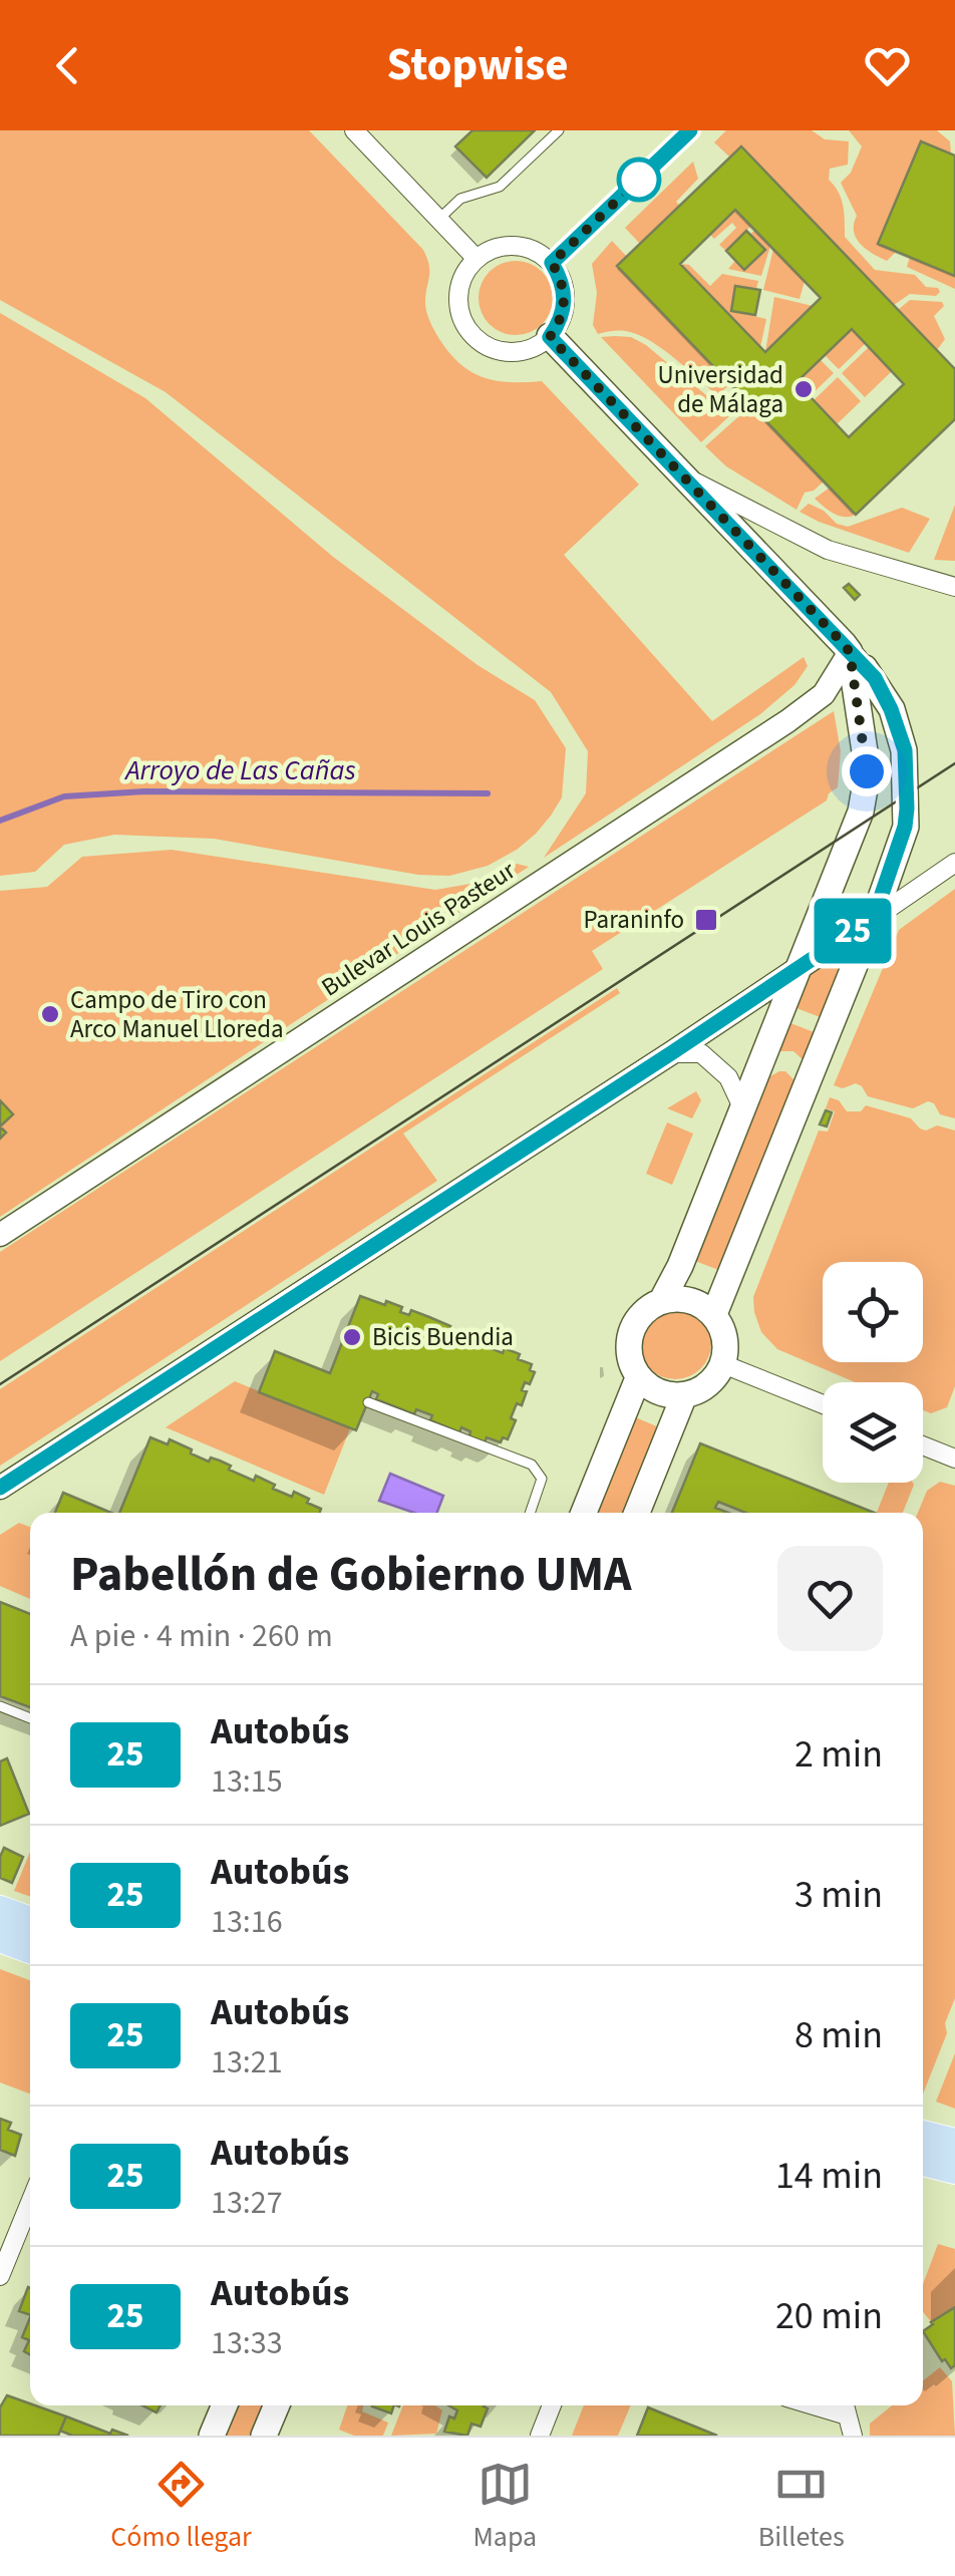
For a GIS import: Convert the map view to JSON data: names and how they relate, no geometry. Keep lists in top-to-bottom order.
{
  "streets": {
    "street": ["Bulevar Louis Pasteur"]
  },
  "water": ["Arroyo de Las Cañas"],
  "places": {
    "other": ["Universidad de Málaga", "Campo de Tiro con Arco Manuel Lloreda", "Bicis Buendia"],
    "transit": ["Paraninfo"]
  },
  "lines": ["bus line 25"],
  "page": {
    "header": "Stopwise",
    "on_map": "25",
    "heading": ["Pabellón de Gobierno UMA", "A pie · 4 min · 260 m"],
    "list": [
      {
        "mark": "25",
        "name": "Autobús",
        "note": "13:15",
        "value": "2 min"
      },
      {
        "mark": "25",
        "name": "Autobús",
        "note": "13:16",
        "value": "3 min"
      },
      {
        "mark": "25",
        "name": "Autobús",
        "note": "13:21",
        "value": "8 min"
      },
      {
        "mark": "25",
        "name": "Autobús",
        "note": "13:27",
        "value": "14 min"
      },
      {
        "mark": "25",
        "name": "Autobús",
        "note": "13:33",
        "value": "20 min"
      }
    ],
    "tabs": ["Cómo llegar", "Mapa", "Billetes"]
  }
}
